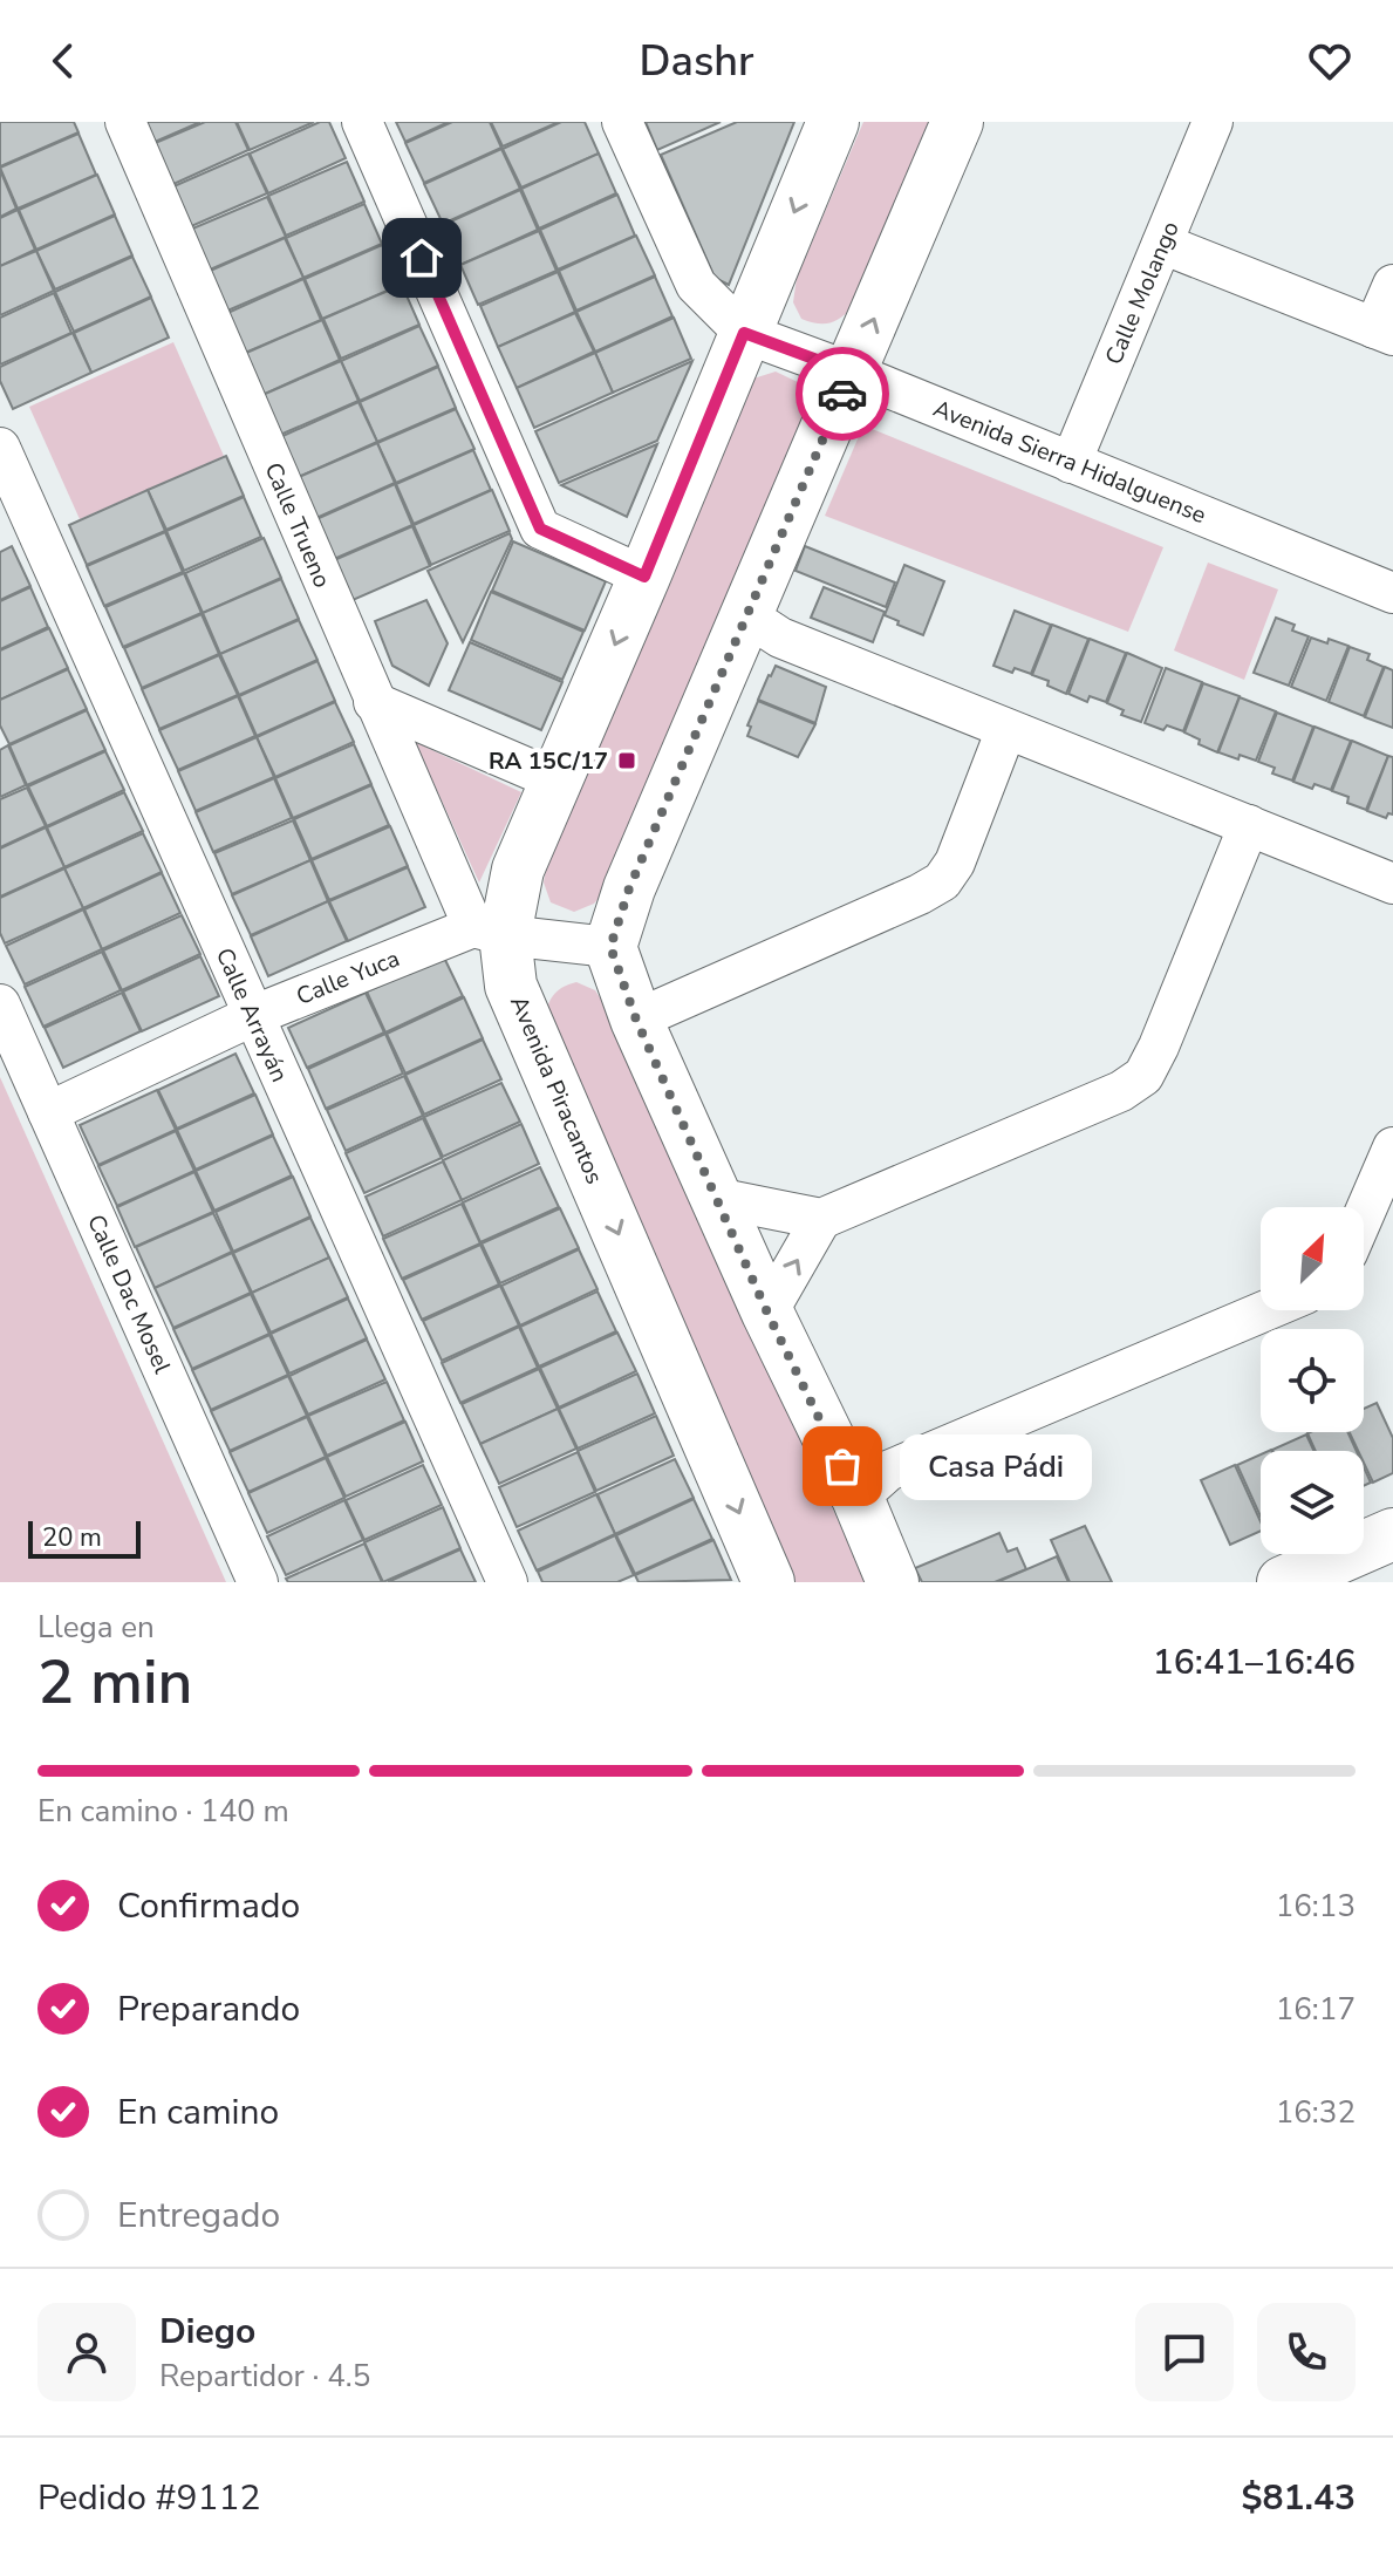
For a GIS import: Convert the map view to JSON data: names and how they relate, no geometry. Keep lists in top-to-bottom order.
{
  "streets": {
    "street": [
      "Calle Molango",
      "Avenida Sierra Hidalguense",
      "Calle Trueno",
      "Calle Yuca",
      "Calle Arrayán",
      "Avenida Piracantos",
      "Calle Dac Mosel"
    ]
  },
  "crossings": [
    ["Calle Molango", "Avenida Sierra Hidalguense"],
    ["Avenida Sierra Hidalguense", "Avenida Piracantos"],
    ["Calle Trueno", "Calle Yuca"],
    ["Calle Trueno", "Avenida Piracantos"],
    ["Calle Yuca", "Calle Arrayán"],
    ["Calle Yuca", "Avenida Piracantos"],
    ["Calle Yuca", "Calle Dac Mosel"]
  ],
  "places": {
    "transit": ["RA 15C/17"],
    "other": ["Casa Pádi"]
  },
  "scale_bar": "20 m",
  "north": "top right",
  "page": {
    "header": "Dashr",
    "bubble": "Casa Pádi",
    "scale": "20 m",
    "heading": ["2 min", "Llega en", "16:41–16:46"],
    "panel": [
      "Diego",
      "Repartidor · 4.5",
      "Pedido #9112",
      "$81.43"
    ],
    "bar": "En camino · 140 m",
    "list": [
      ["Confirmado", "16:13"],
      ["Preparando", "16:17"],
      ["En camino", "16:32"],
      "Entregado"
    ]
  }
}
